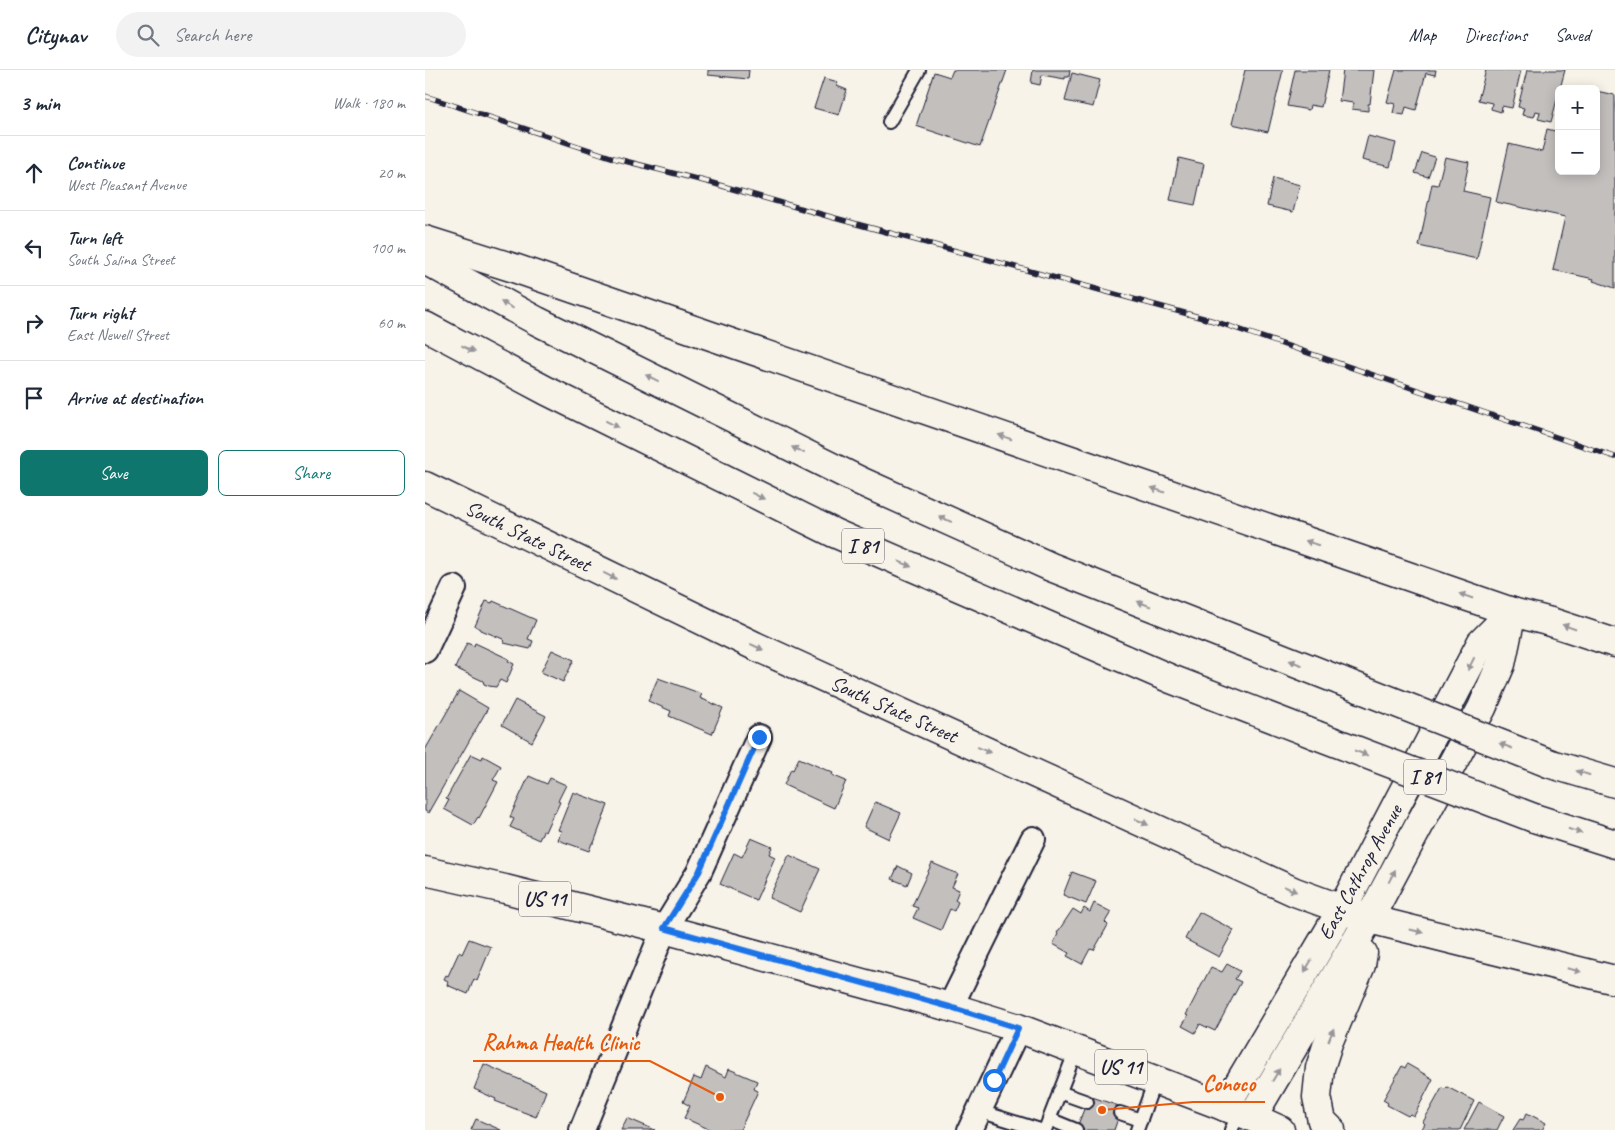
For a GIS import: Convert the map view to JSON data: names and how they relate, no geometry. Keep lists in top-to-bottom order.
{
  "streets": {
    "main road": [
      "South State Street",
      "I 81",
      "East Cathrop Avenue",
      "US 11"
    ]
  },
  "crossings": [
    ["South State Street", "East Cathrop Avenue"],
    ["East Cathrop Avenue", "US 11"]
  ],
  "places": ["Rahma Health Clinic", "Conoco"],
  "page": {
    "header": "Citynav",
    "search": "Search here",
    "nav": ["Map", "Directions", "Saved"],
    "heading": ["3 min", "Walk · 180 m"],
    "map_buttons": ["+", "−"],
    "list": [
      ["Continue", "West Pleasant Avenue", "20 m"],
      ["Turn left", "South Salina Street", "100 m"],
      ["Turn right", "East Newell Street", "60 m"],
      "Arrive at destination"
    ],
    "buttons": ["Save", "Share"]
  }
}
